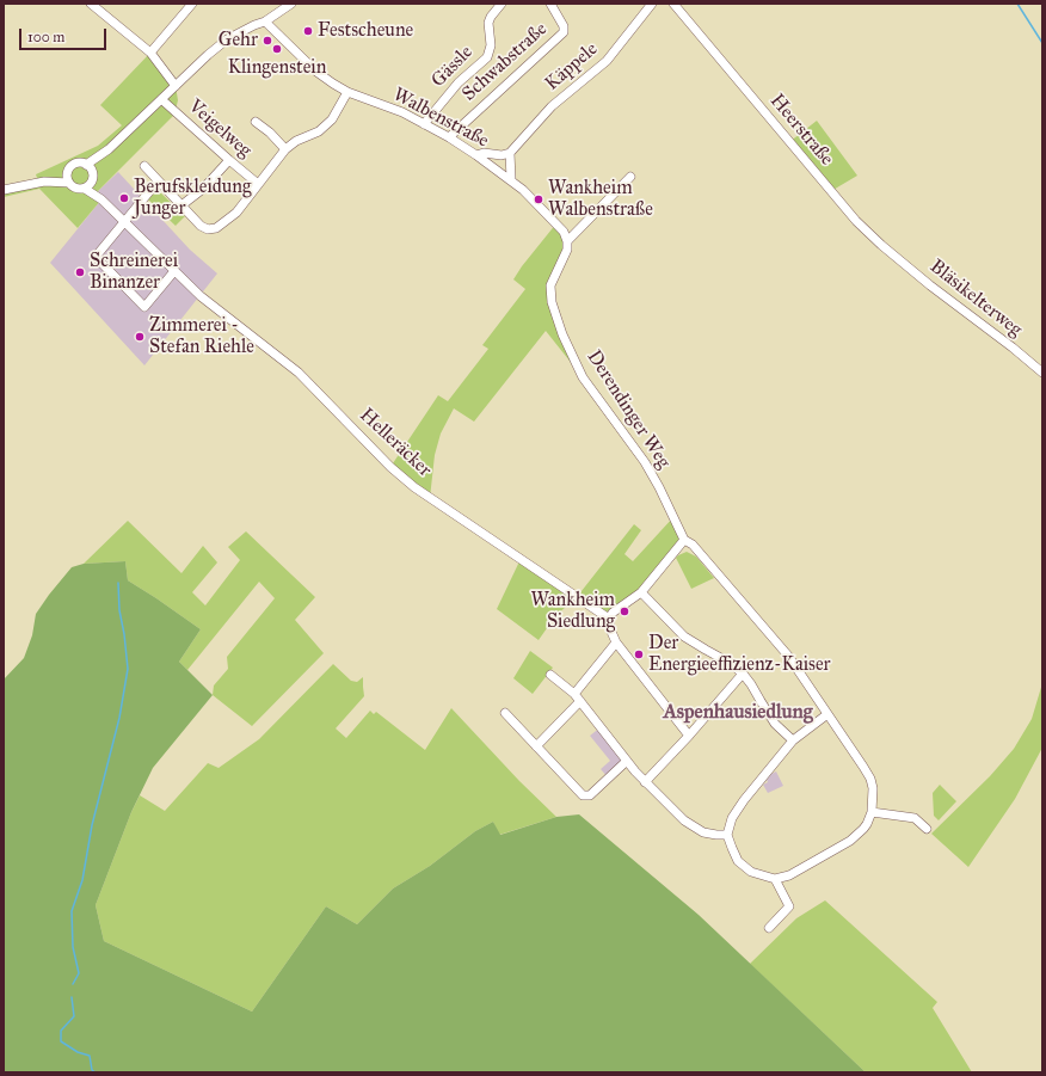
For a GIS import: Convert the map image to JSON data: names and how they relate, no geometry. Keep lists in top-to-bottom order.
{
  "streets": {
    "street": [
      "Schwabstraße",
      "Gässle",
      "Käppele",
      "Walbenstraße",
      "Veigelweg",
      "Heerstraße",
      "Bläsikelterweg",
      "Derendinger Weg",
      "Helleräcker"
    ]
  },
  "crossings": [
    ["Schwabstraße", "Walbenstraße"],
    ["Gässle", "Walbenstraße"],
    ["Walbenstraße", "Derendinger Weg"],
    ["Heerstraße", "Bläsikelterweg"]
  ],
  "districts": ["Aspenhausiedlung"],
  "places": [
    "Festscheune",
    "Gehr",
    "Klingenstein",
    "Berufskleidung Junger",
    "Wankheim Walbenstraße",
    "Schreinerei Binanzer",
    "Zimmerei - Stefan Riehle",
    "Wankheim Siedlung",
    "Der Energieeffizienz-Kaiser"
  ],
  "scale_bar": "100 m"
}
